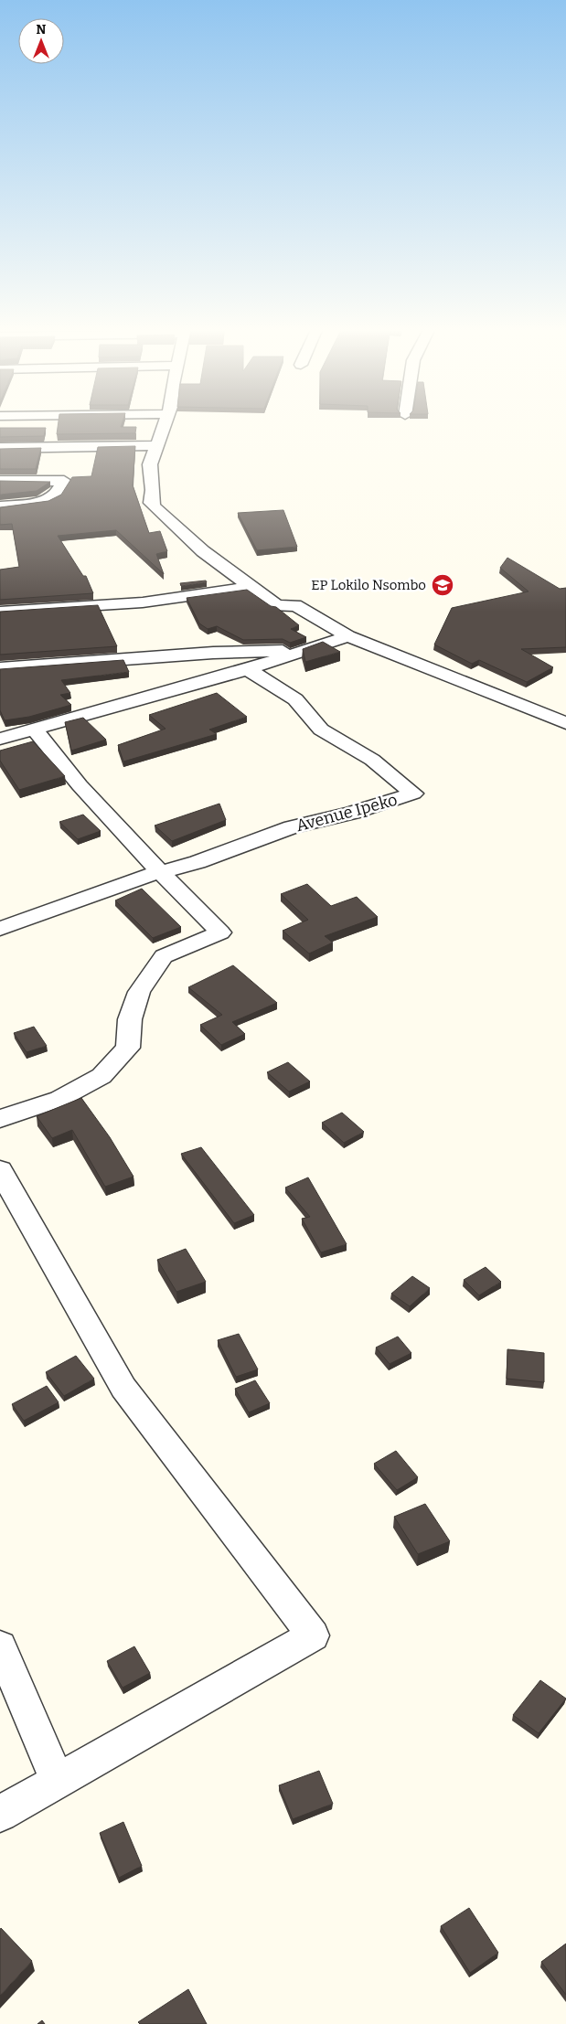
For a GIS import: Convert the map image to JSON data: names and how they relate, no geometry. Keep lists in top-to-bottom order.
{
  "streets": {
    "street": ["Avenue Ipeko"]
  },
  "places": {
    "school or university": ["EP Lokilo Nsombo"]
  },
  "north": "top"
}
